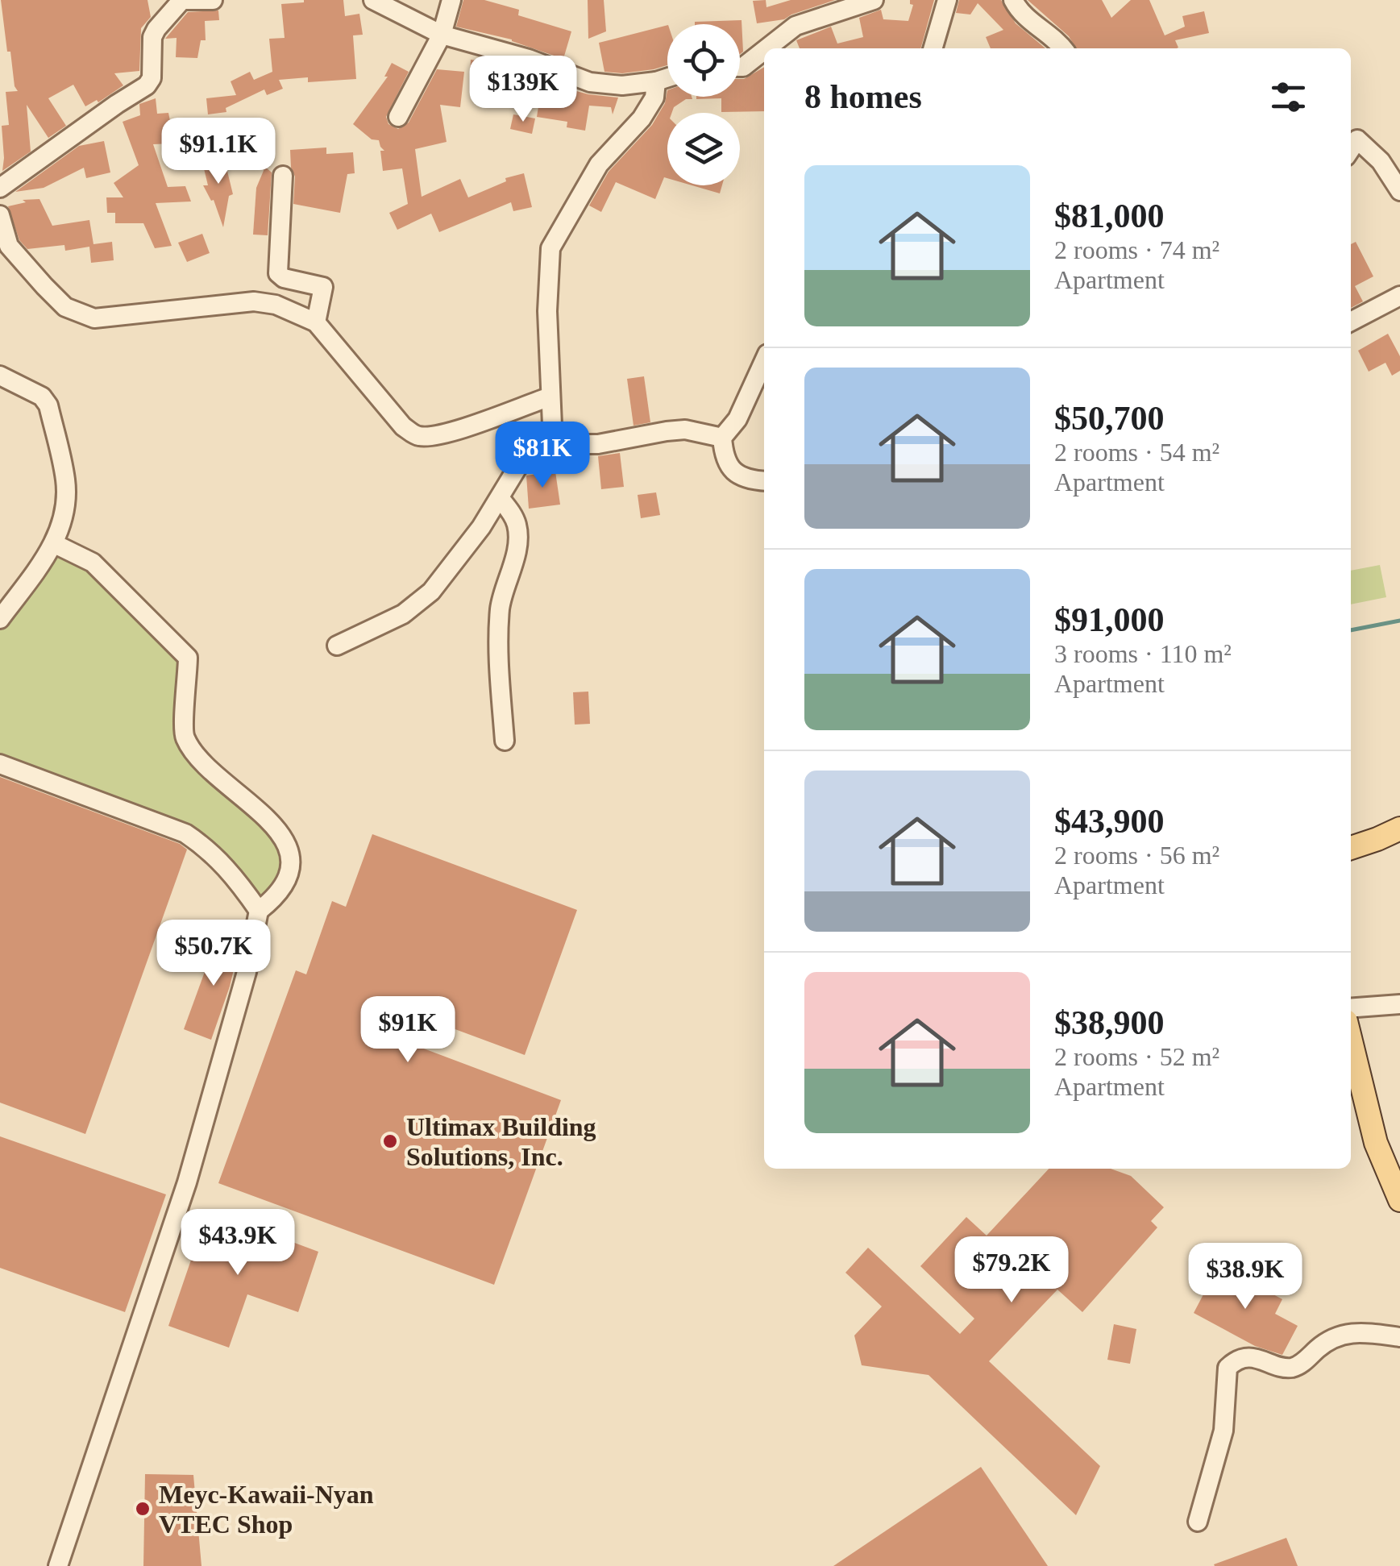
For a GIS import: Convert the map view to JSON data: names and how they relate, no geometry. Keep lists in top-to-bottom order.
{
  "places": ["Ultimax Building Solutions, Inc.", "Meyc-Kawaii-Nyan VTEC Shop"],
  "page": {
    "heading": "8 homes",
    "price": [
      "$139K",
      "$91.1K",
      "$81K",
      "$50.7K",
      "$91K",
      "$43.9K",
      "$79.2K",
      "$38.9K"
    ],
    "list": [
      {
        "name": "$81,000",
        "note": "2 rooms · 74 m² · Apartment"
      },
      {
        "name": "$50,700",
        "note": "2 rooms · 54 m² · Apartment"
      },
      {
        "name": "$91,000",
        "note": "3 rooms · 110 m² · Apartment"
      },
      {
        "name": "$43,900",
        "note": "2 rooms · 56 m² · Apartment"
      },
      {
        "name": "$38,900",
        "note": "2 rooms · 52 m² · Apartment"
      }
    ]
  }
}
